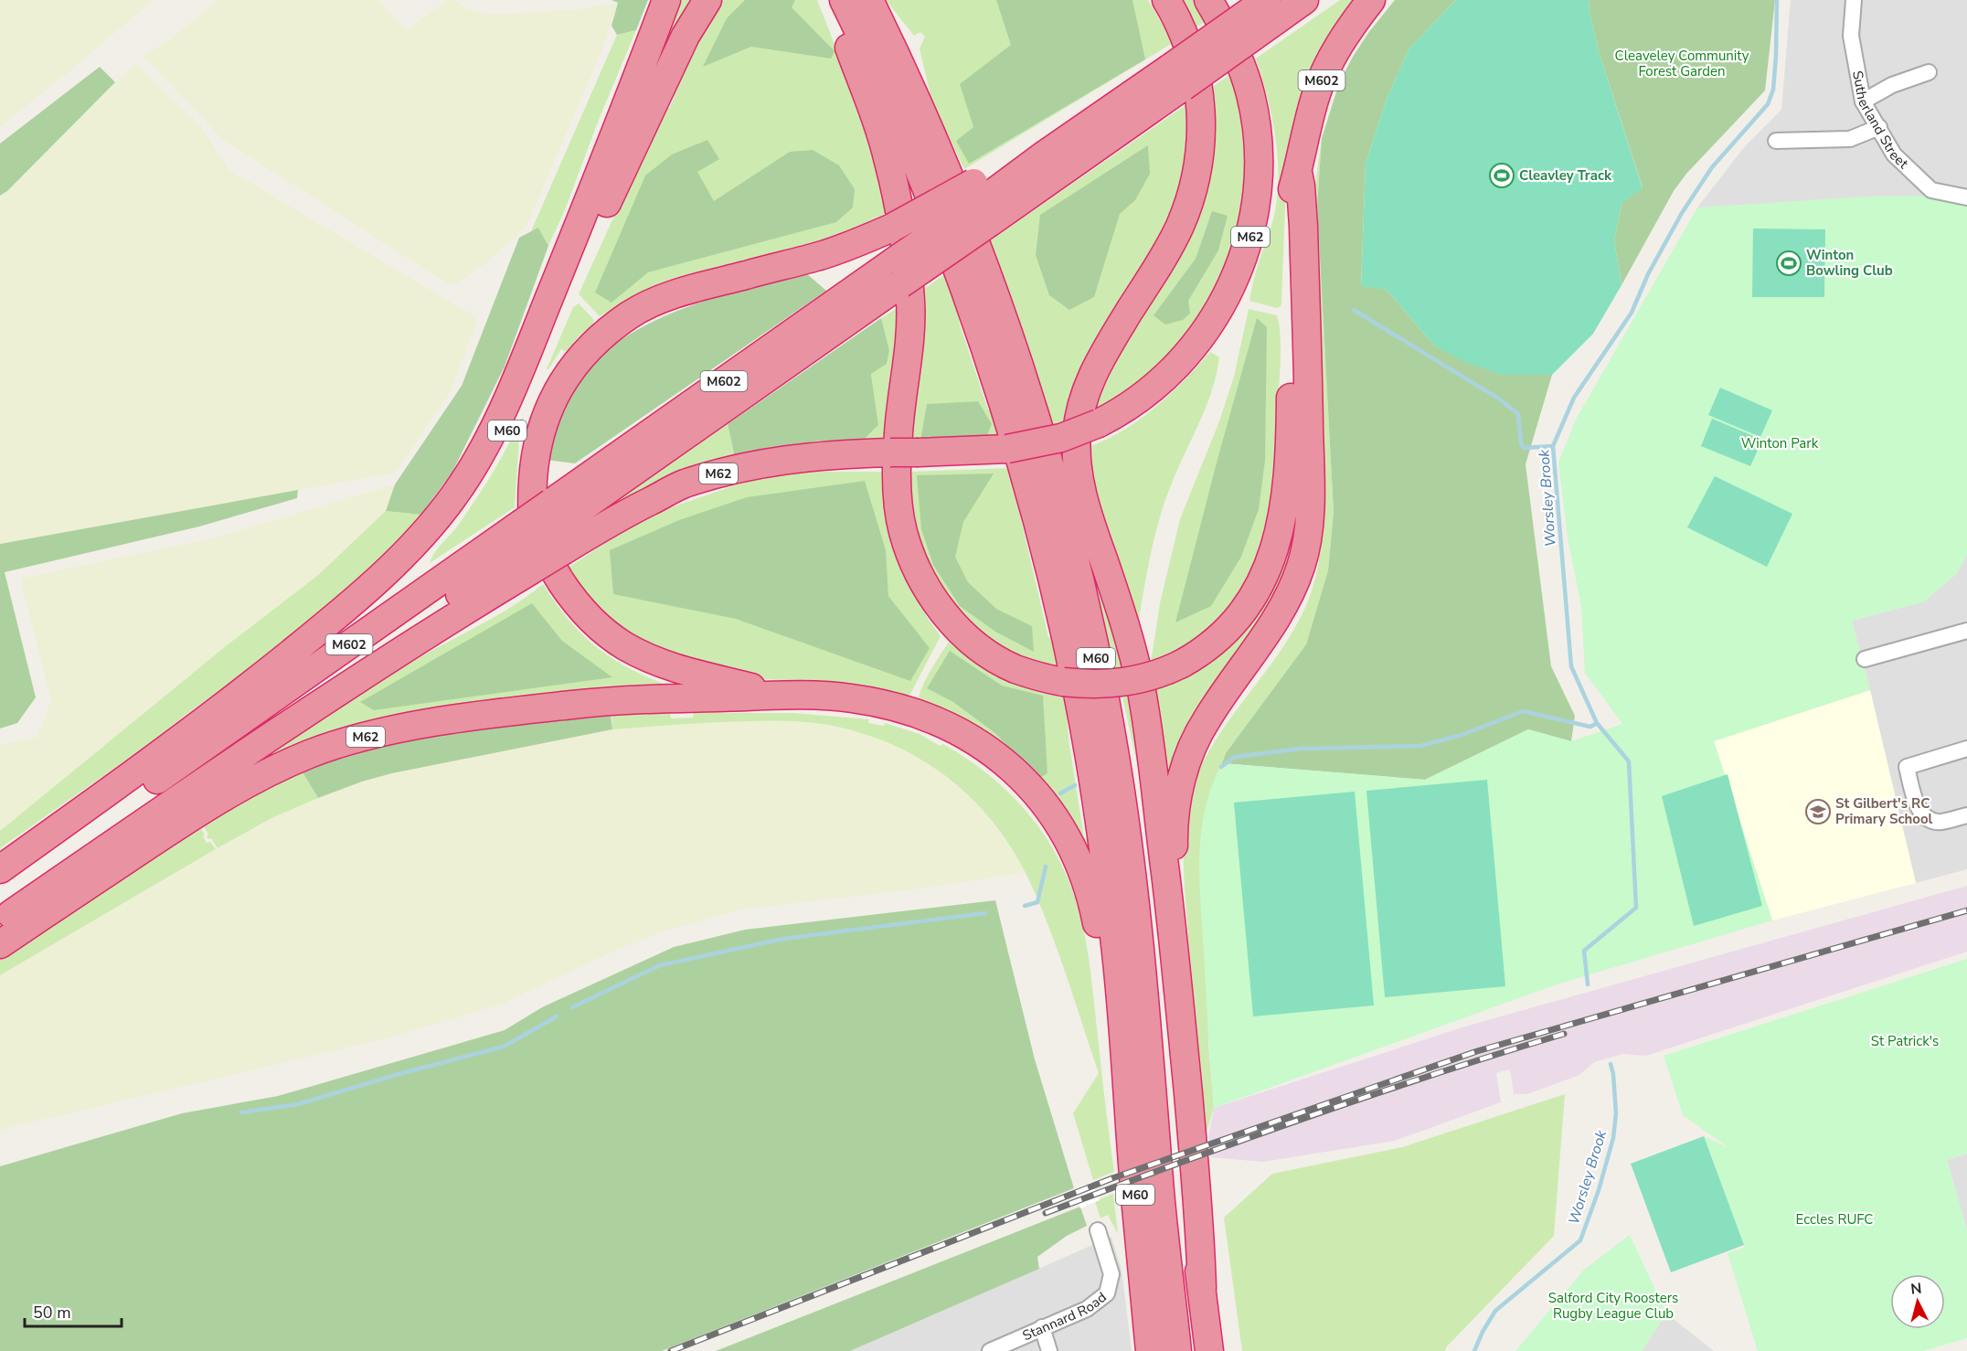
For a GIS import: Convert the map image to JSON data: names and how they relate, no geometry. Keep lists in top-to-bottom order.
{
  "streets": {
    "highway": ["M602", "M62", "M60"],
    "street": ["Sutherland Street", "Stannard Road"]
  },
  "crossings": [
    ["M602", "M62"],
    ["M602", "M60"],
    ["M62", "M60"]
  ],
  "water": ["Worsley Brook"],
  "parks": [
    "Cleaveley Community Forest Garden",
    "Winton Park",
    "St Patrick's",
    "Eccles RUFC",
    "Salford City Roosters Rugby League Club"
  ],
  "places": {
    "sports": ["Cleavley Track", "Winton Bowling Club"],
    "school or university": ["St Gilbert's RC Primary School"]
  },
  "scale_bar": "50 m",
  "north": "top"
}
